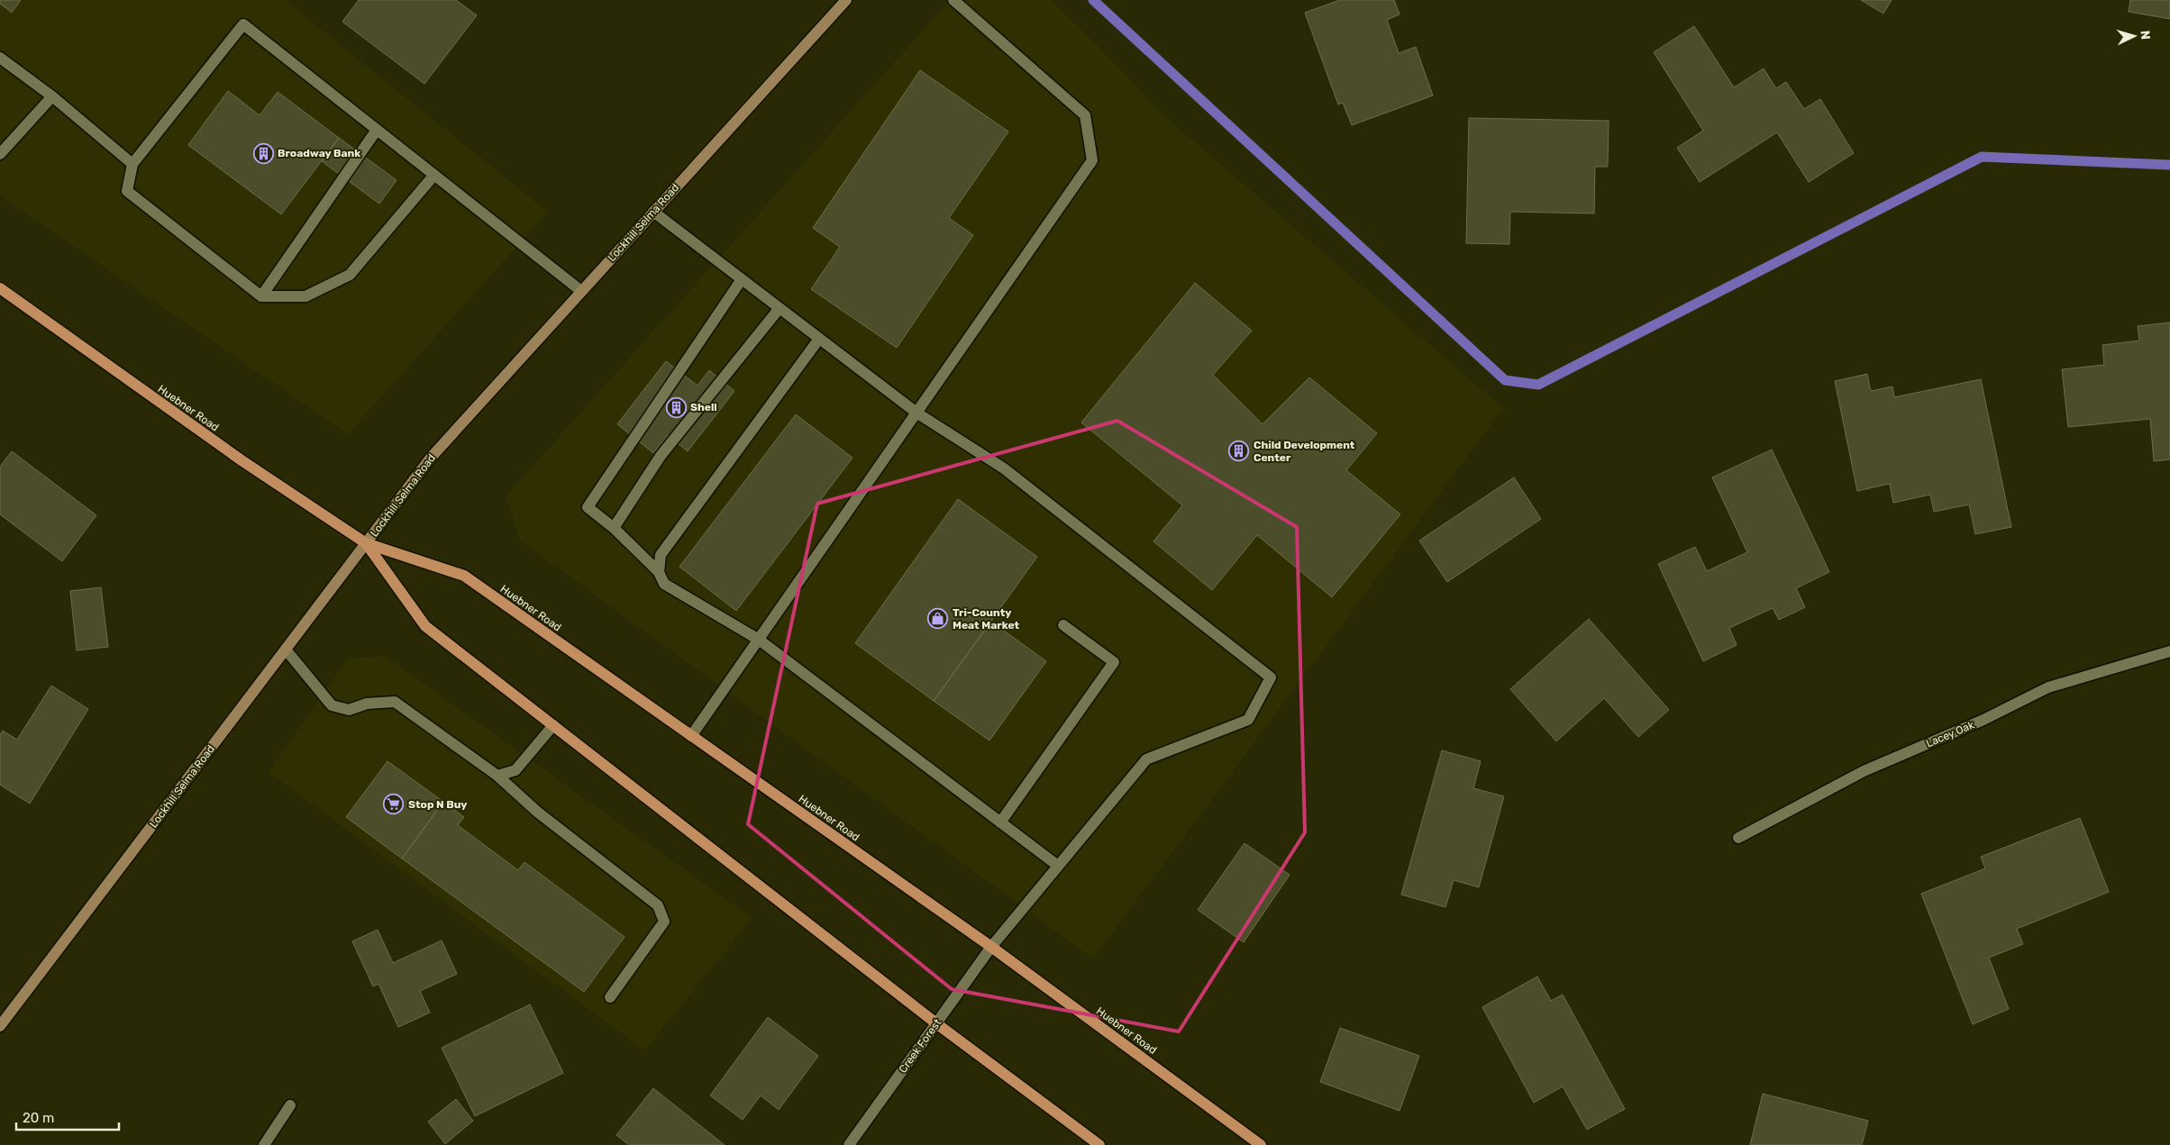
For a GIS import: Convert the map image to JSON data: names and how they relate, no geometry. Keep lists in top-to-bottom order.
{
  "streets": {
    "main road": ["Lockhill Selma Road", "Huebner Road"],
    "street": ["Lacey Oak", "Creek Forest"]
  },
  "crossings": [
    ["Lockhill Selma Road", "Huebner Road"],
    ["Huebner Road", "Creek Forest"]
  ],
  "places": {
    "building": ["Broadway Bank", "Shell", "Child Development Center"],
    "shop": ["Tri-County Meat Market"],
    "supermarket": ["Stop N Buy"]
  },
  "scale_bar": "20 m",
  "north": "right"
}
